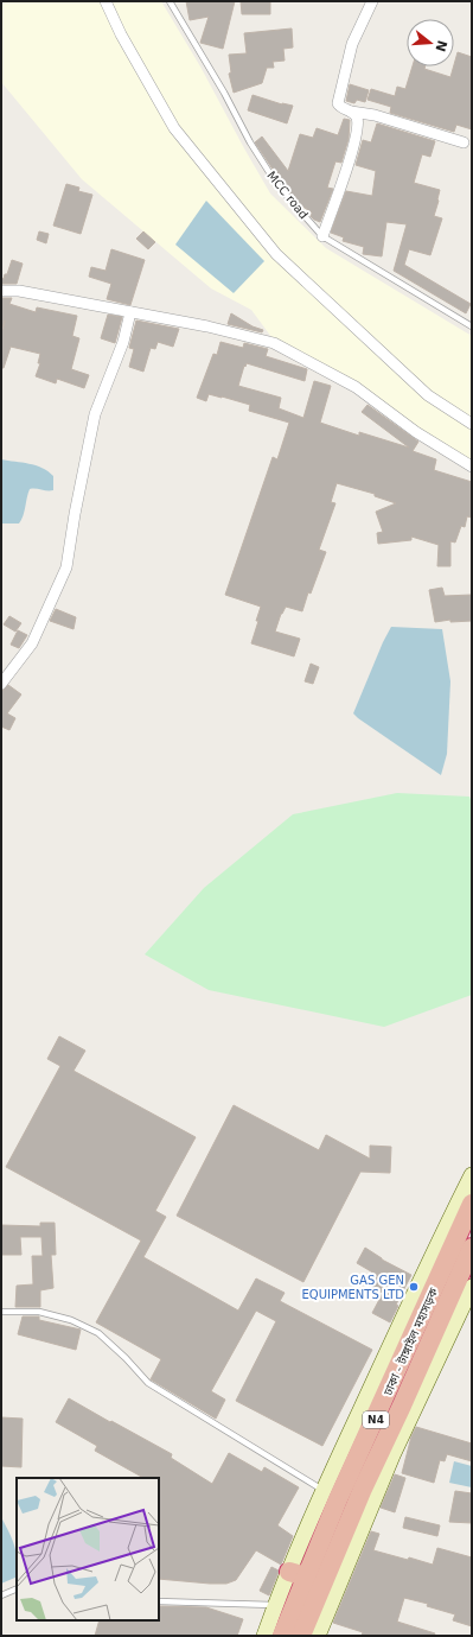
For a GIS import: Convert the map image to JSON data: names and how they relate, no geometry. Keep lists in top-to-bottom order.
{
  "streets": {
    "highway": ["ঢাকা - টাঙ্গাইল মহাসড়ক", "N4"],
    "lane": ["MCC road"]
  },
  "places": ["GAS GEN EQUIPMENTS LTD"],
  "north": "right"
}
